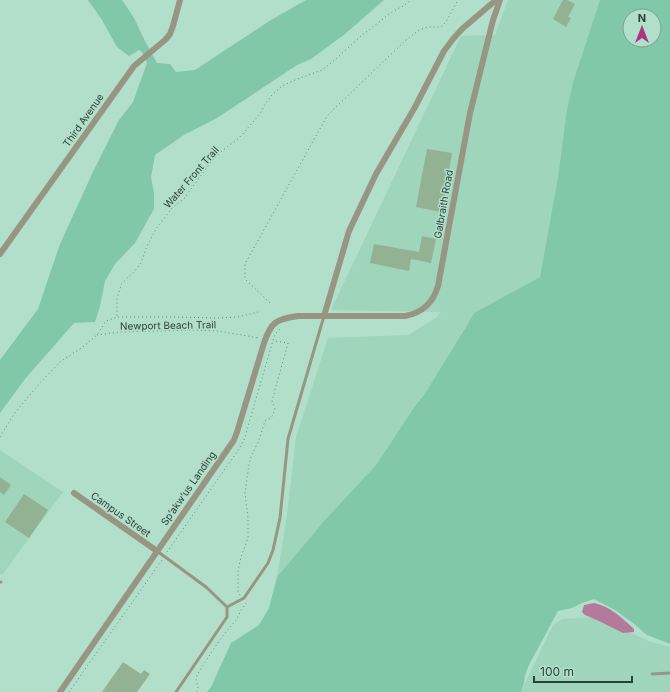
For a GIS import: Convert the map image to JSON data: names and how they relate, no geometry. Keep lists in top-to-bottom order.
{
  "streets": {
    "street": [
      "Third Avenue",
      "Galbraith Road",
      "Sp’akw’us Landing",
      "Campus Street"
    ],
    "path": ["Water Front Trail", "Newport Beach Trail"]
  },
  "crossings": [
    ["Galbraith Road", "Sp’akw’us Landing"],
    ["Sp’akw’us Landing", "Campus Street"]
  ],
  "scale_bar": "100 m",
  "north": "top"
}
